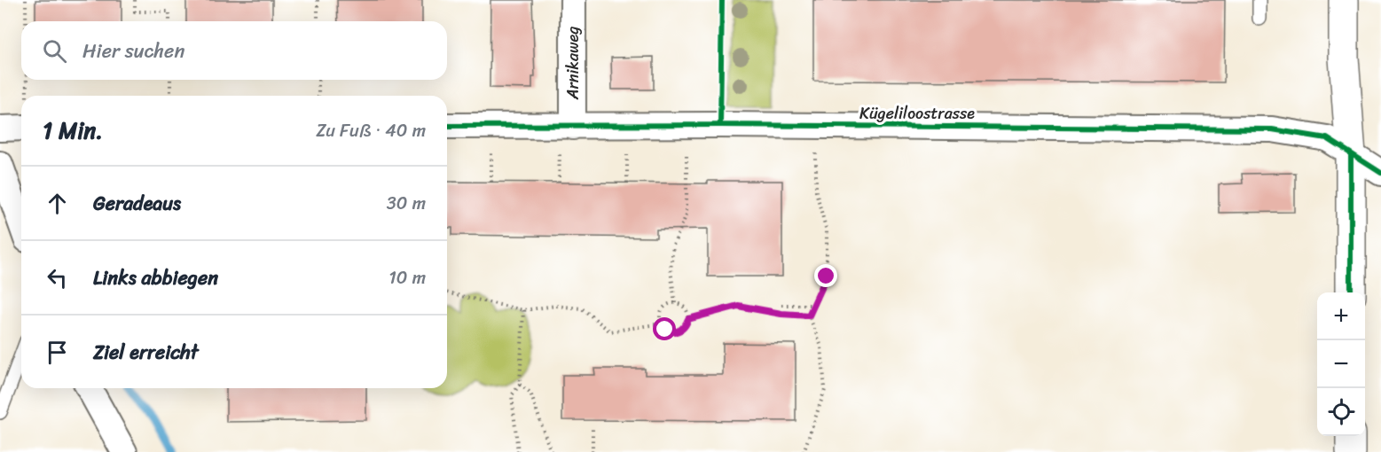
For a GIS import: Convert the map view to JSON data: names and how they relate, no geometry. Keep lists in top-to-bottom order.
{
  "streets": {
    "street": ["Arnikaweg", "Kügeliloostrasse"]
  },
  "crossings": [
    ["Arnikaweg", "Kügeliloostrasse"]
  ],
  "page": {
    "search": "Hier suchen",
    "heading": ["1 Min.", "Zu Fuß · 40 m"],
    "list": [
      ["Geradeaus", "30 m"],
      ["Links abbiegen", "10 m"],
      "Ziel erreicht"
    ],
    "map_buttons": ["+", "−"]
  }
}
